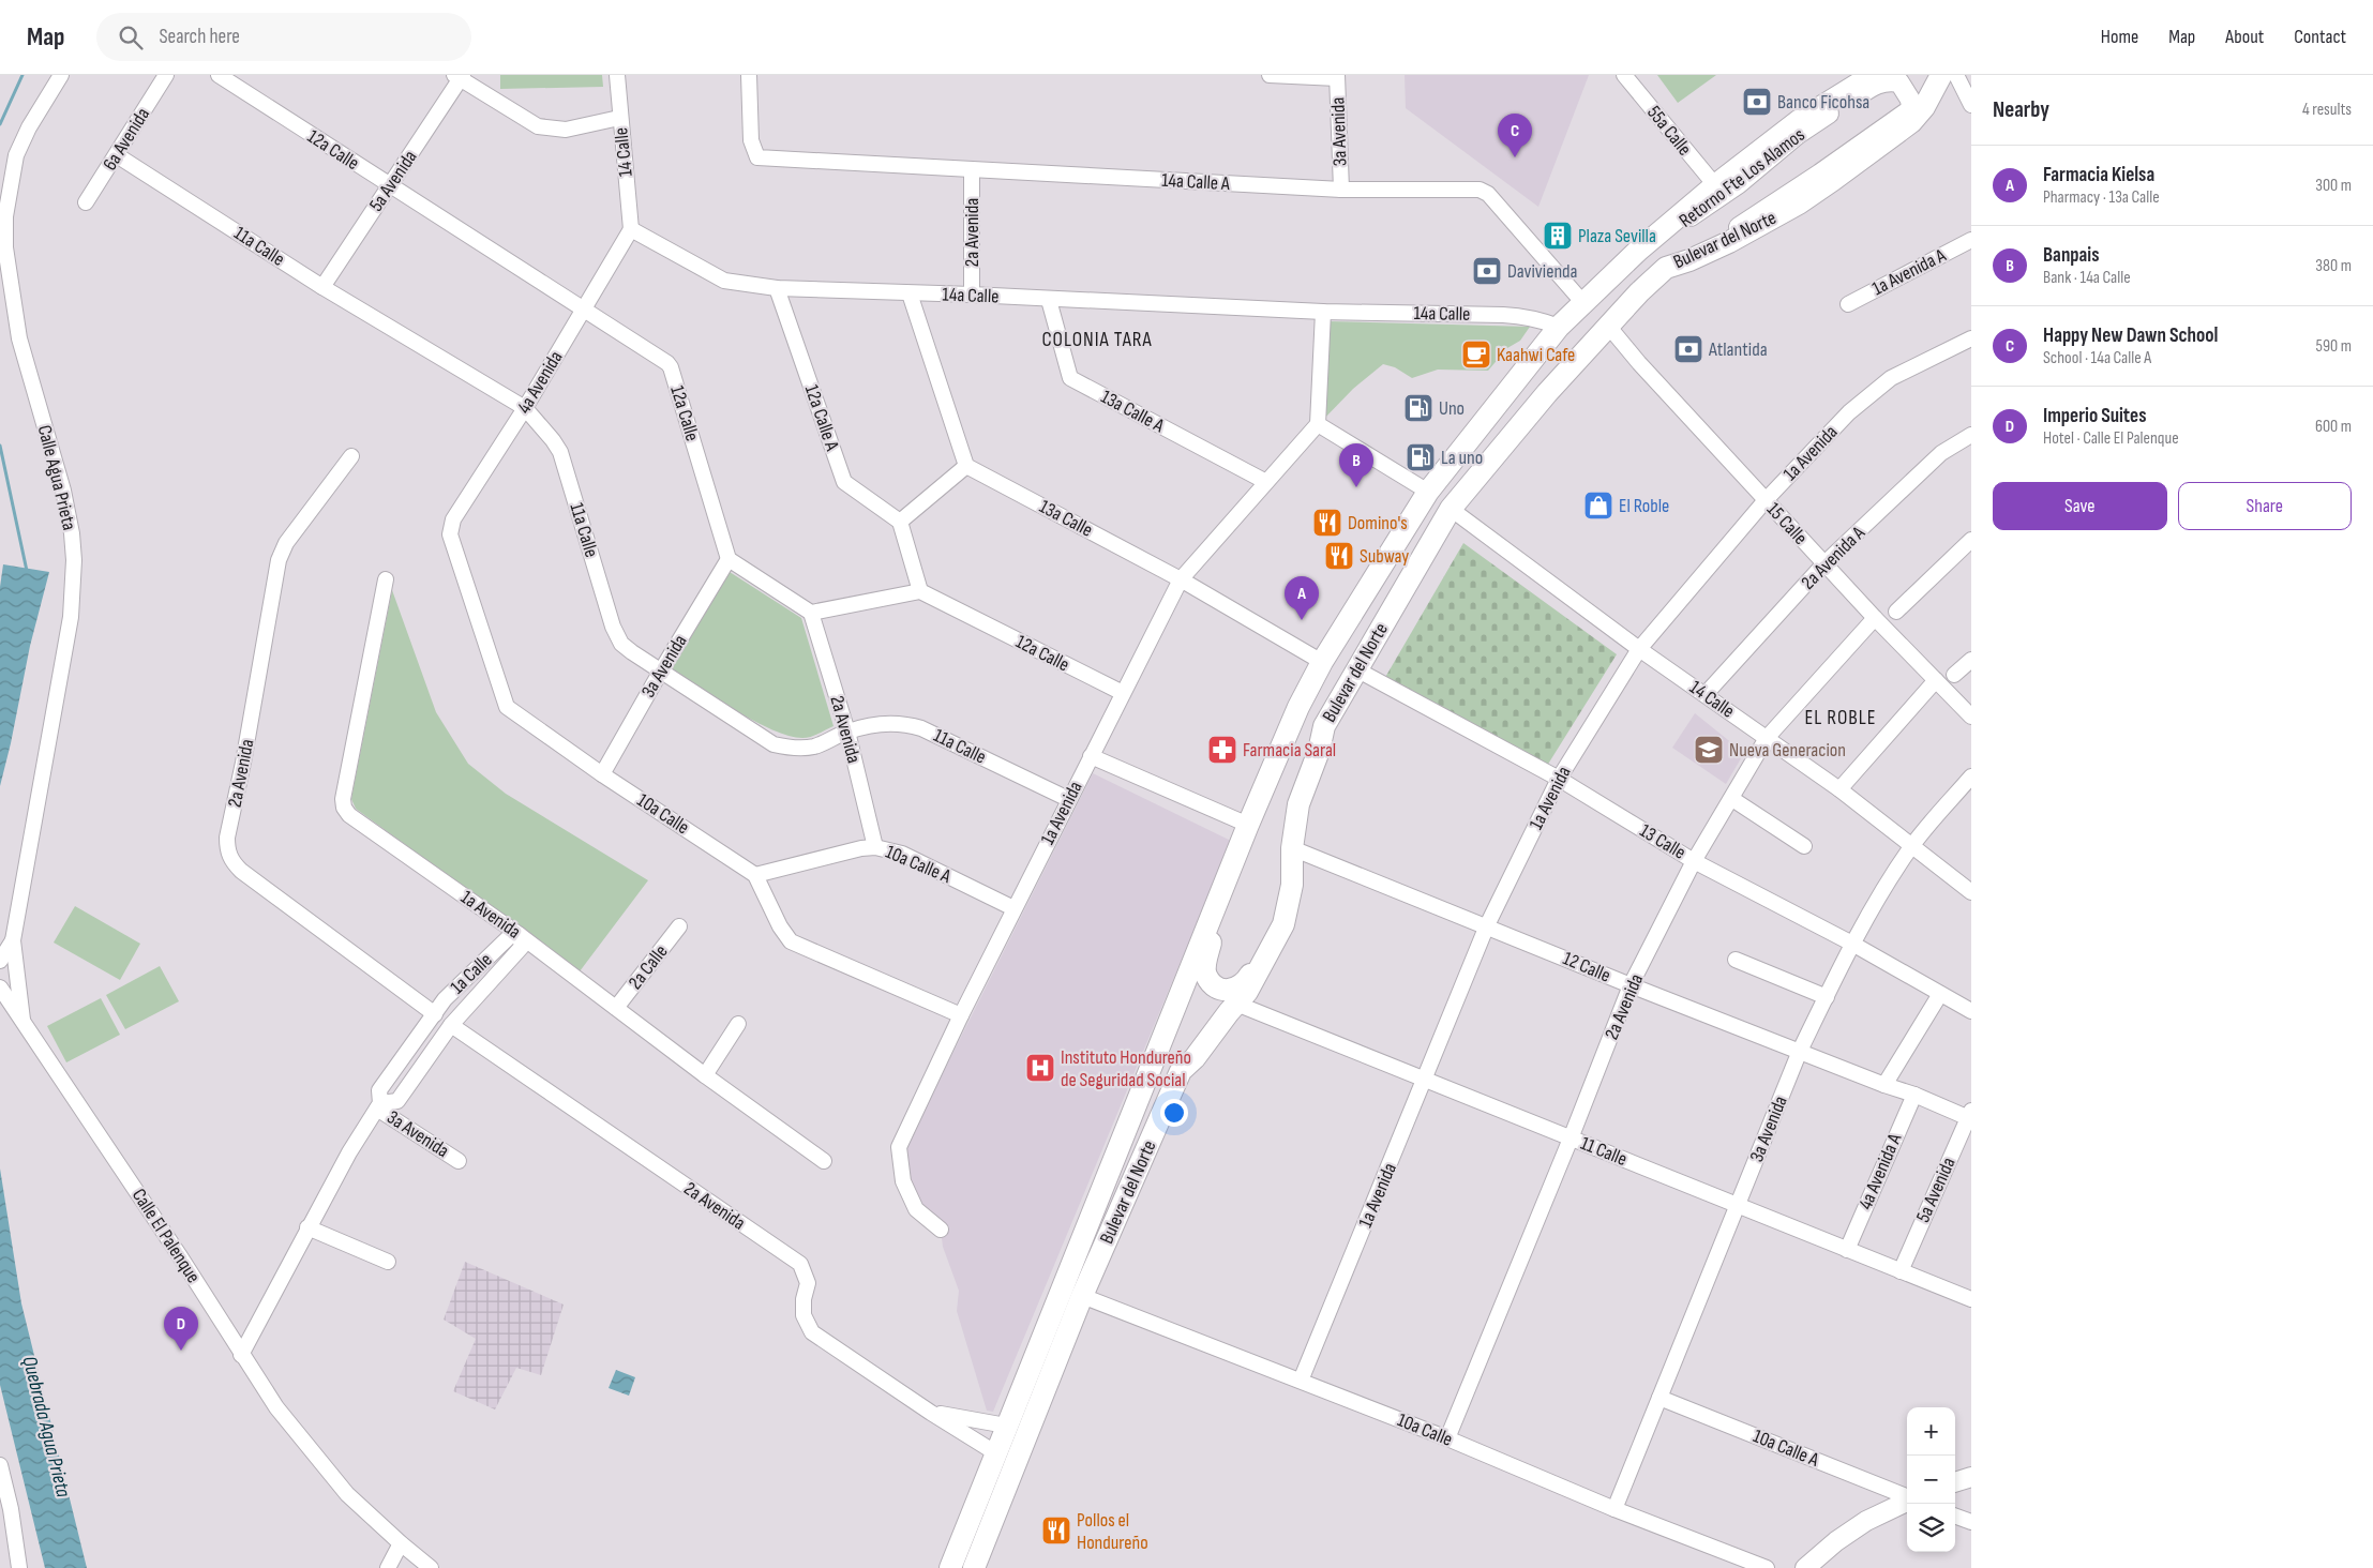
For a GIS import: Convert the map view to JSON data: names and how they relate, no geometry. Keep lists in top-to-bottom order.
{
  "streets": {
    "highway": ["Bulevar del Norte"],
    "main road": ["Retorno Fte Los Alamos"],
    "street": [
      "55a Calle",
      "3a Avenida",
      "6a Avenida",
      "12a Calle",
      "14 Calle",
      "5a Avenida",
      "14a Calle A",
      "2a Avenida",
      "11a Calle",
      "1a Avenida A",
      "14a Calle",
      "4a Avenida",
      "13a Calle A",
      "12a Calle A",
      "1a Avenida",
      "Calle Agua Prieta",
      "13a Calle",
      "15 Calle",
      "2a Avenida A",
      "10a Calle",
      "13 Calle",
      "10a Calle A",
      "2a Calle",
      "12 Calle",
      "1a Calle",
      "11 Calle",
      "4a Avenida A",
      "Calle El Palenque"
    ]
  },
  "crossings": [
    ["55a Calle", "Bulevar del Norte"],
    ["3a Avenida", "12a Calle"],
    ["3a Avenida", "14 Calle"],
    ["3a Avenida", "14a Calle A"],
    ["3a Avenida", "11a Calle"],
    ["3a Avenida", "10a Calle"],
    ["3a Avenida", "13 Calle"],
    ["3a Avenida", "10a Calle A"],
    ["3a Avenida", "12 Calle"],
    ["3a Avenida", "1a Calle"],
    ["3a Avenida", "11 Calle"],
    ["6a Avenida", "11a Calle"],
    ["12a Calle", "5a Avenida"],
    ["12a Calle", "4a Avenida"],
    ["12a Calle", "1a Avenida"],
    ["14 Calle", "2a Avenida"],
    ["14 Calle", "Bulevar del Norte"],
    ["14 Calle", "14a Calle"],
    ["14 Calle", "4a Avenida"],
    ["14 Calle", "1a Avenida"],
    ["14 Calle", "2a Avenida A"],
    ["Retorno Fte Los Alamos", "Bulevar del Norte"],
    ["5a Avenida", "11a Calle"],
    ["5a Avenida", "12 Calle"],
    ["5a Avenida", "11 Calle"],
    ["14a Calle A", "2a Avenida"],
    ["14a Calle A", "Bulevar del Norte"],
    ["2a Avenida", "Bulevar del Norte"],
    ["2a Avenida", "11a Calle"],
    ["2a Avenida", "14a Calle"],
    ["2a Avenida", "15 Calle"],
    ["2a Avenida", "10a Calle"],
    ["2a Avenida", "13 Calle"],
    ["2a Avenida", "10a Calle A"],
    ["2a Avenida", "12 Calle"],
    ["2a Avenida", "1a Calle"],
    ["2a Avenida", "11 Calle"],
    ["Bulevar del Norte", "14a Calle"],
    ["Bulevar del Norte", "13a Calle"],
    ["Bulevar del Norte", "15 Calle"],
    ["Bulevar del Norte", "10a Calle"],
    ["Bulevar del Norte", "13 Calle"],
    ["Bulevar del Norte", "12 Calle"],
    ["Bulevar del Norte", "11 Calle"],
    ["11a Calle", "4a Avenida"],
    ["11a Calle", "1a Avenida"],
    ["14a Calle", "4a Avenida"],
    ["14a Calle", "13a Calle A"],
    ["14a Calle", "12a Calle A"],
    ["4a Avenida", "10a Calle"],
    ["13a Calle A", "1a Avenida"],
    ["1a Avenida", "13a Calle"],
    ["1a Avenida", "15 Calle"],
    ["1a Avenida", "10a Calle"],
    ["1a Avenida", "13 Calle"],
    ["1a Avenida", "10a Calle A"],
    ["1a Avenida", "2a Calle"],
    ["1a Avenida", "12 Calle"],
    ["1a Avenida", "1a Calle"],
    ["1a Avenida", "11 Calle"],
    ["Calle Agua Prieta", "Calle El Palenque"],
    ["15 Calle", "2a Avenida A"],
    ["10a Calle", "10a Calle A"],
    ["12 Calle", "4a Avenida A"],
    ["1a Calle", "Calle El Palenque"],
    ["11 Calle", "4a Avenida A"]
  ],
  "districts": ["COLONIA TARA", "EL ROBLE"],
  "water": ["Quebrada Agua Prieta"],
  "places": {
    "bank": ["Banco Ficohsa", "Davivienda", "Atlantida"],
    "building": ["Plaza Sevilla"],
    "cafe": ["Kaahwi Cafe"],
    "fuel station": ["Uno", "La uno"],
    "shop": ["El Roble"],
    "restaurant": ["Domino's", "Subway", "Pollos el Hondureño"],
    "pharmacy": ["Farmacia Saral"],
    "school or university": ["Nueva Generacion"],
    "hospital": ["Instituto Hondureño de Seguridad Social"]
  },
  "page": {
    "header": "Map",
    "search": "Search here",
    "nav": [
      "Home",
      "Map",
      "About",
      "Contact"
    ],
    "heading": ["Nearby", "4 results"],
    "pins": [
      "C",
      "B",
      "A",
      "D"
    ],
    "list": [
      {
        "mark": "A",
        "name": "Farmacia Kielsa",
        "note": "Pharmacy · 13a Calle",
        "value": "300 m"
      },
      {
        "mark": "B",
        "name": "Banpais",
        "note": "Bank · 14a Calle",
        "value": "380 m"
      },
      {
        "mark": "C",
        "name": "Happy New Dawn School",
        "note": "School · 14a Calle A",
        "value": "590 m"
      },
      {
        "mark": "D",
        "name": "Imperio Suites",
        "note": "Hotel · Calle El Palenque",
        "value": "600 m"
      }
    ],
    "buttons": ["Save", "Share"],
    "map_buttons": ["+", "−"]
  }
}
